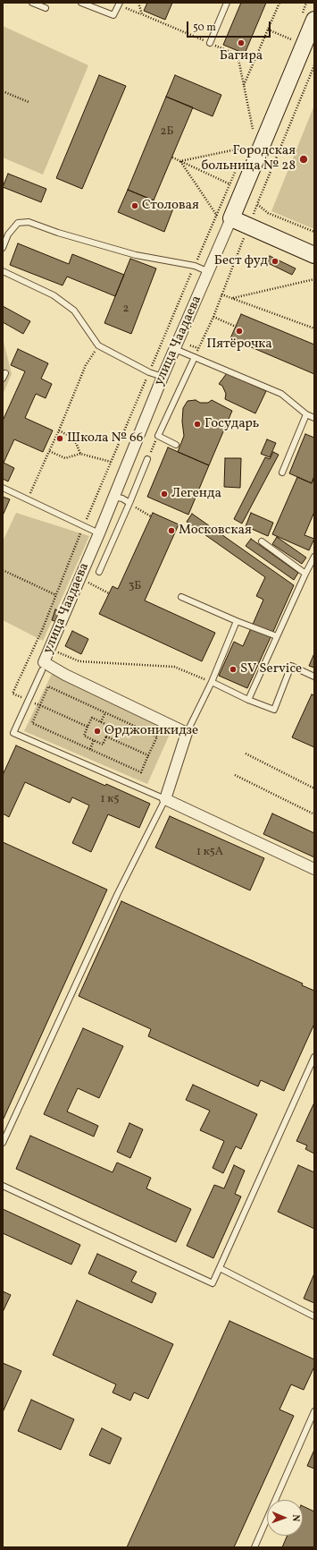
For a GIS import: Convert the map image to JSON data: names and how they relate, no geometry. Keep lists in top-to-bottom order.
{
  "streets": {
    "street": ["улица Чаадаева"]
  },
  "places": [
    "Багира",
    "Городская больница № 28",
    "Столовая",
    "Бест фуд",
    "Пятёрочка",
    "Государь",
    "Школа № 66",
    "Легенда",
    "Московская",
    "SV Service",
    "Орджоникидзе"
  ],
  "house_numbers": [
    "2Б",
    "2",
    "3Б",
    "1 к5",
    "1 к5А"
  ],
  "scale_bar": "50 m",
  "north": "right"
}
